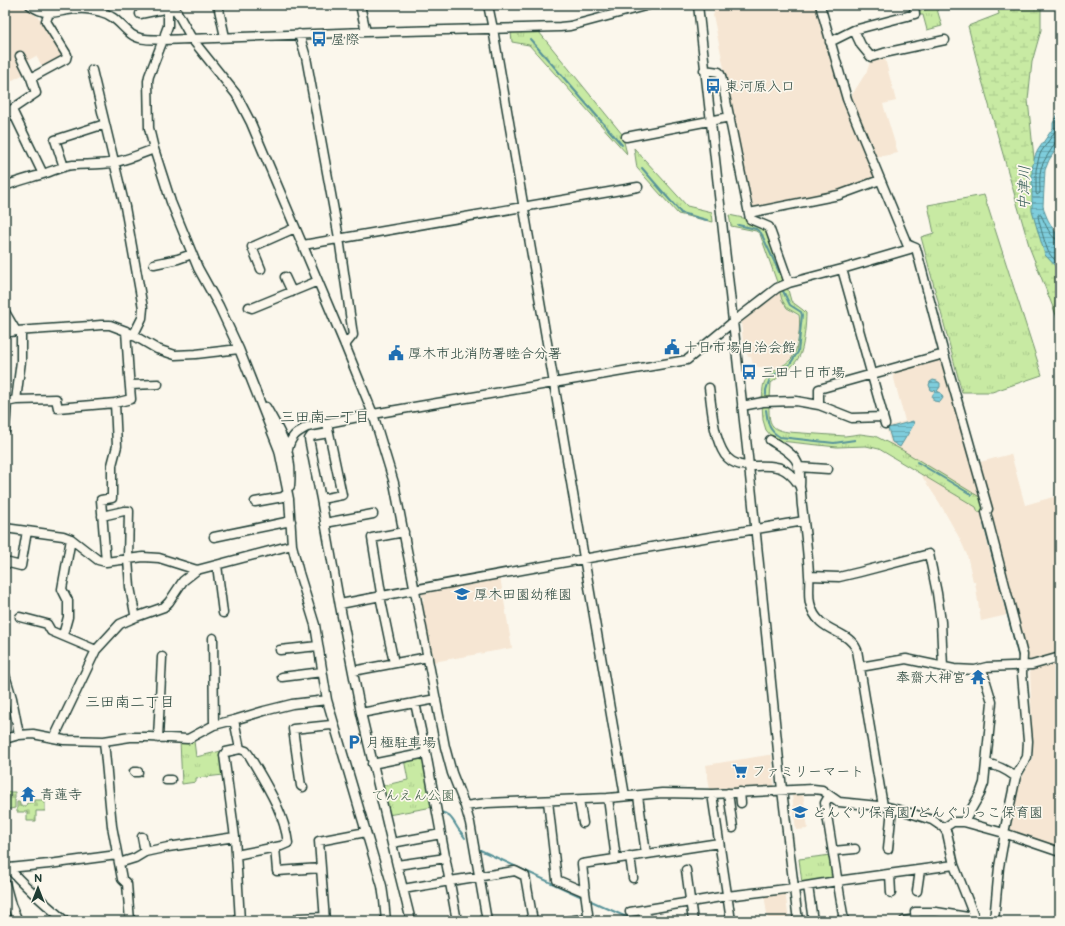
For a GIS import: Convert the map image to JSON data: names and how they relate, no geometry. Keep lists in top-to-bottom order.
{
  "districts": ["三田南一丁目", "三田南二丁目"],
  "water": ["中津川"],
  "parks": ["でんえん公園"],
  "places": {
    "bus stop": ["屋際", "東河原入口", "三田十日市場"],
    "public building": ["十日市場自治会館", "厚木市北消防署睦合分署"],
    "school or university": ["厚木田園幼稚園", "どんぐり保育園/どんぐりっこ保育園"],
    "temple": ["奉齋大神宮", "青蓮寺"],
    "parking": ["月極駐車場"],
    "supermarket": ["ファミリーマート"]
  },
  "north": "top"
}
